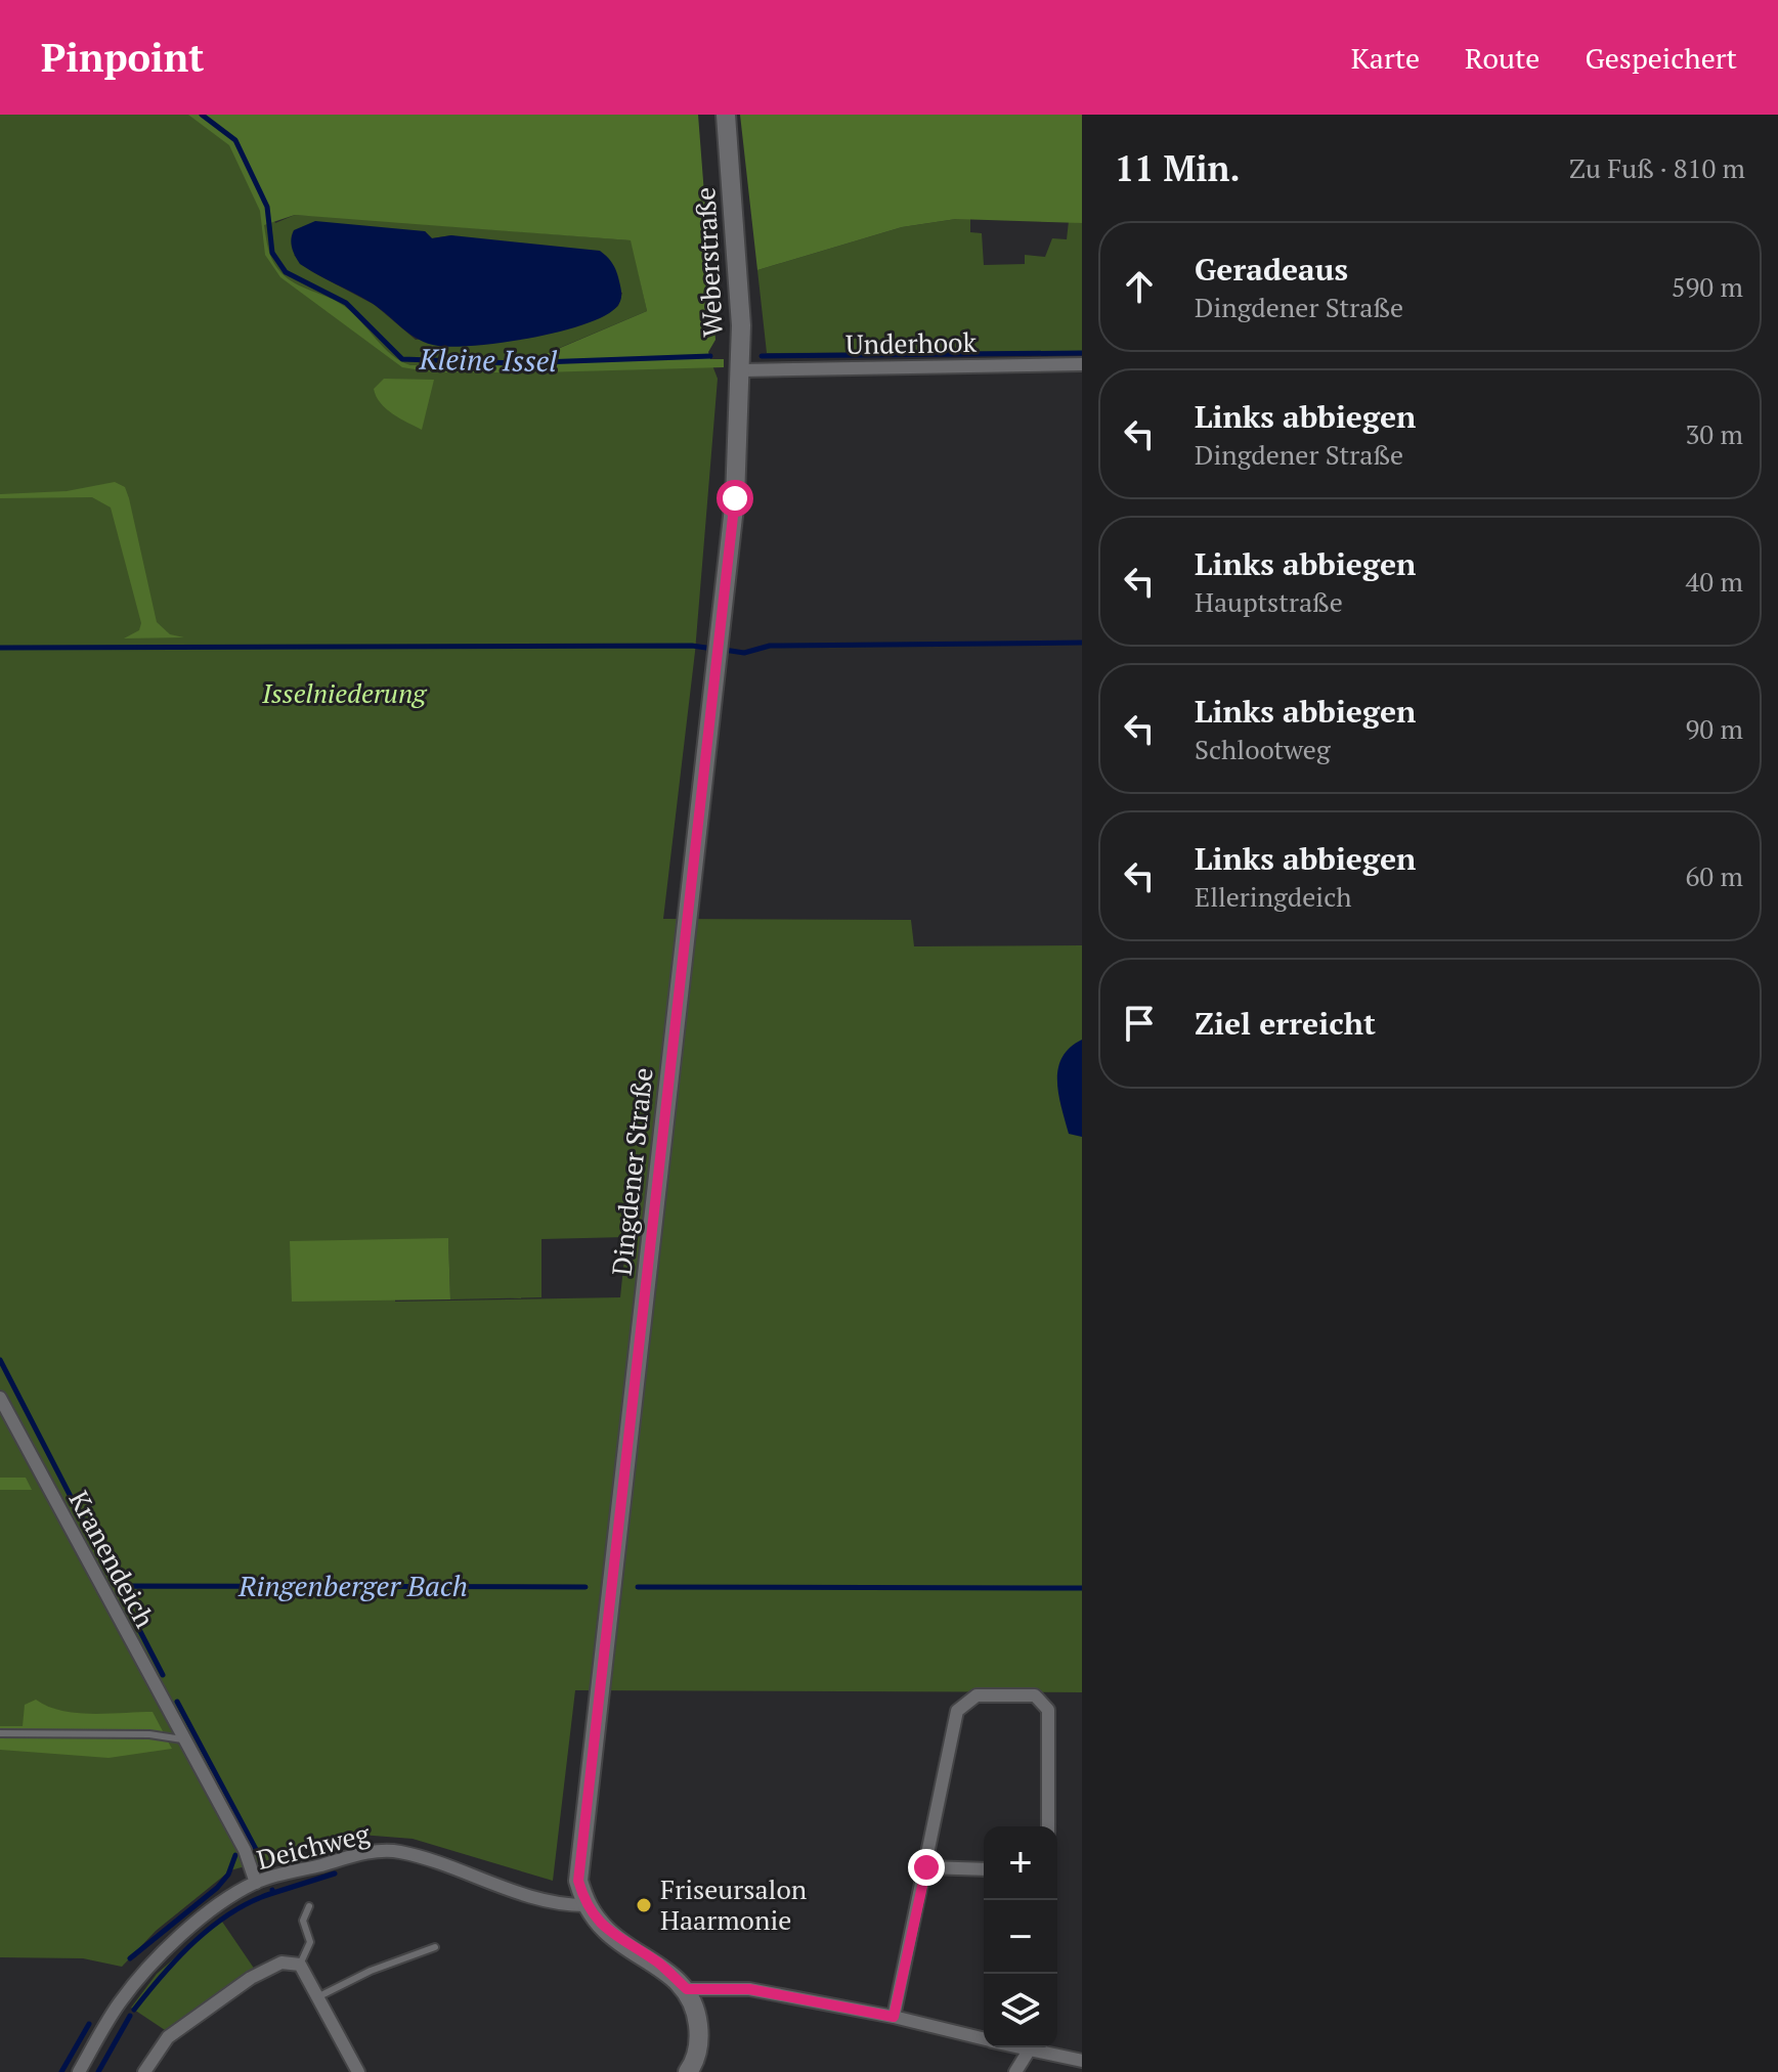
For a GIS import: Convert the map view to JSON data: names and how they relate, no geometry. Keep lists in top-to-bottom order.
{
  "streets": {
    "main road": ["Weberstraße", "Dingdener Straße"],
    "street": ["Underhook", "Kranendeich", "Deichweg"]
  },
  "crossings": [
    ["Weberstraße", "Underhook"],
    ["Weberstraße", "Dingdener Straße"],
    ["Dingdener Straße", "Deichweg"],
    ["Kranendeich", "Deichweg"]
  ],
  "water": ["Kleine Issel", "Ringenberger Bach"],
  "parks": ["Isselniederung"],
  "places": ["Friseursalon Haarmonie"],
  "page": {
    "header": "Pinpoint",
    "nav": ["Karte", "Route", "Gespeichert"],
    "heading": ["11 Min.", "Zu Fuß · 810 m"],
    "list": [
      ["Geradeaus", "Dingdener Straße", "590 m"],
      ["Links abbiegen", "Dingdener Straße", "30 m"],
      ["Links abbiegen", "Hauptstraße", "40 m"],
      ["Links abbiegen", "Schlootweg", "90 m"],
      ["Links abbiegen", "Elleringdeich", "60 m"],
      "Ziel erreicht"
    ],
    "map_buttons": ["+", "−"]
  }
}
